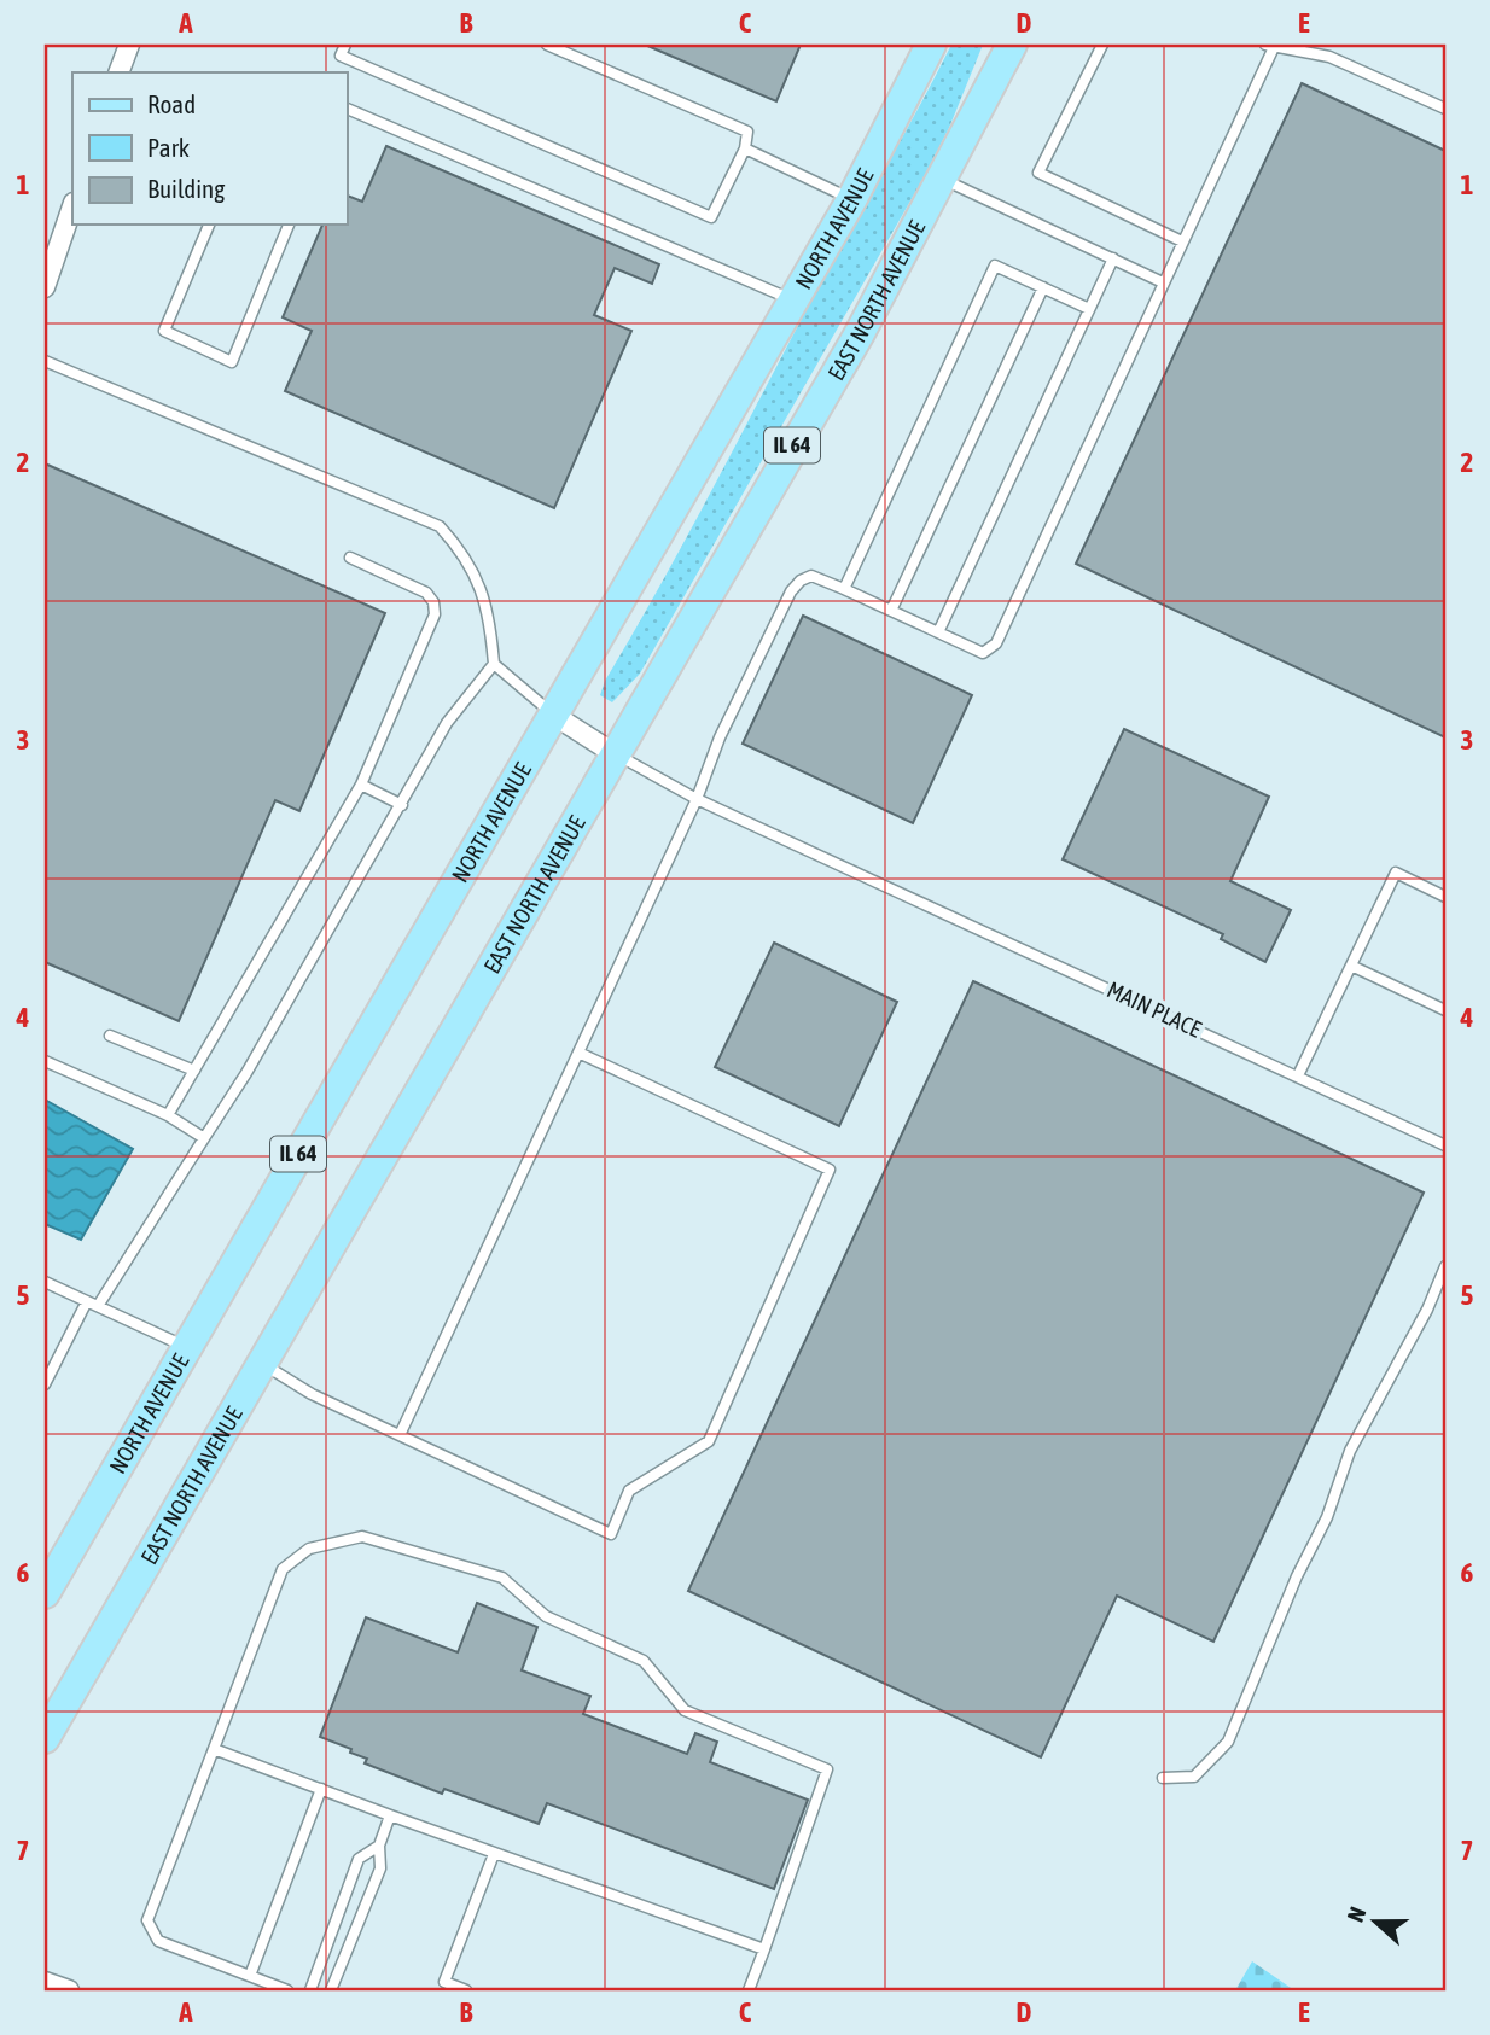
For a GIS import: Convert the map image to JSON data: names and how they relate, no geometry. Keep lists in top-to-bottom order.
{
  "streets": {
    "main road": ["NORTH AVENUE", "EAST NORTH AVENUE", "IL 64"],
    "lane": ["MAIN PLACE"]
  },
  "crossings": [
    ["EAST NORTH AVENUE", "MAIN PLACE"]
  ],
  "legend": ["Road", "Park", "Building"],
  "north": "left",
  "grid": {
    "columns": [
      "A",
      "B",
      "C",
      "D",
      "E"
    ],
    "rows": [
      "1",
      "2",
      "3",
      "4",
      "5",
      "6",
      "7"
    ]
  }
}
